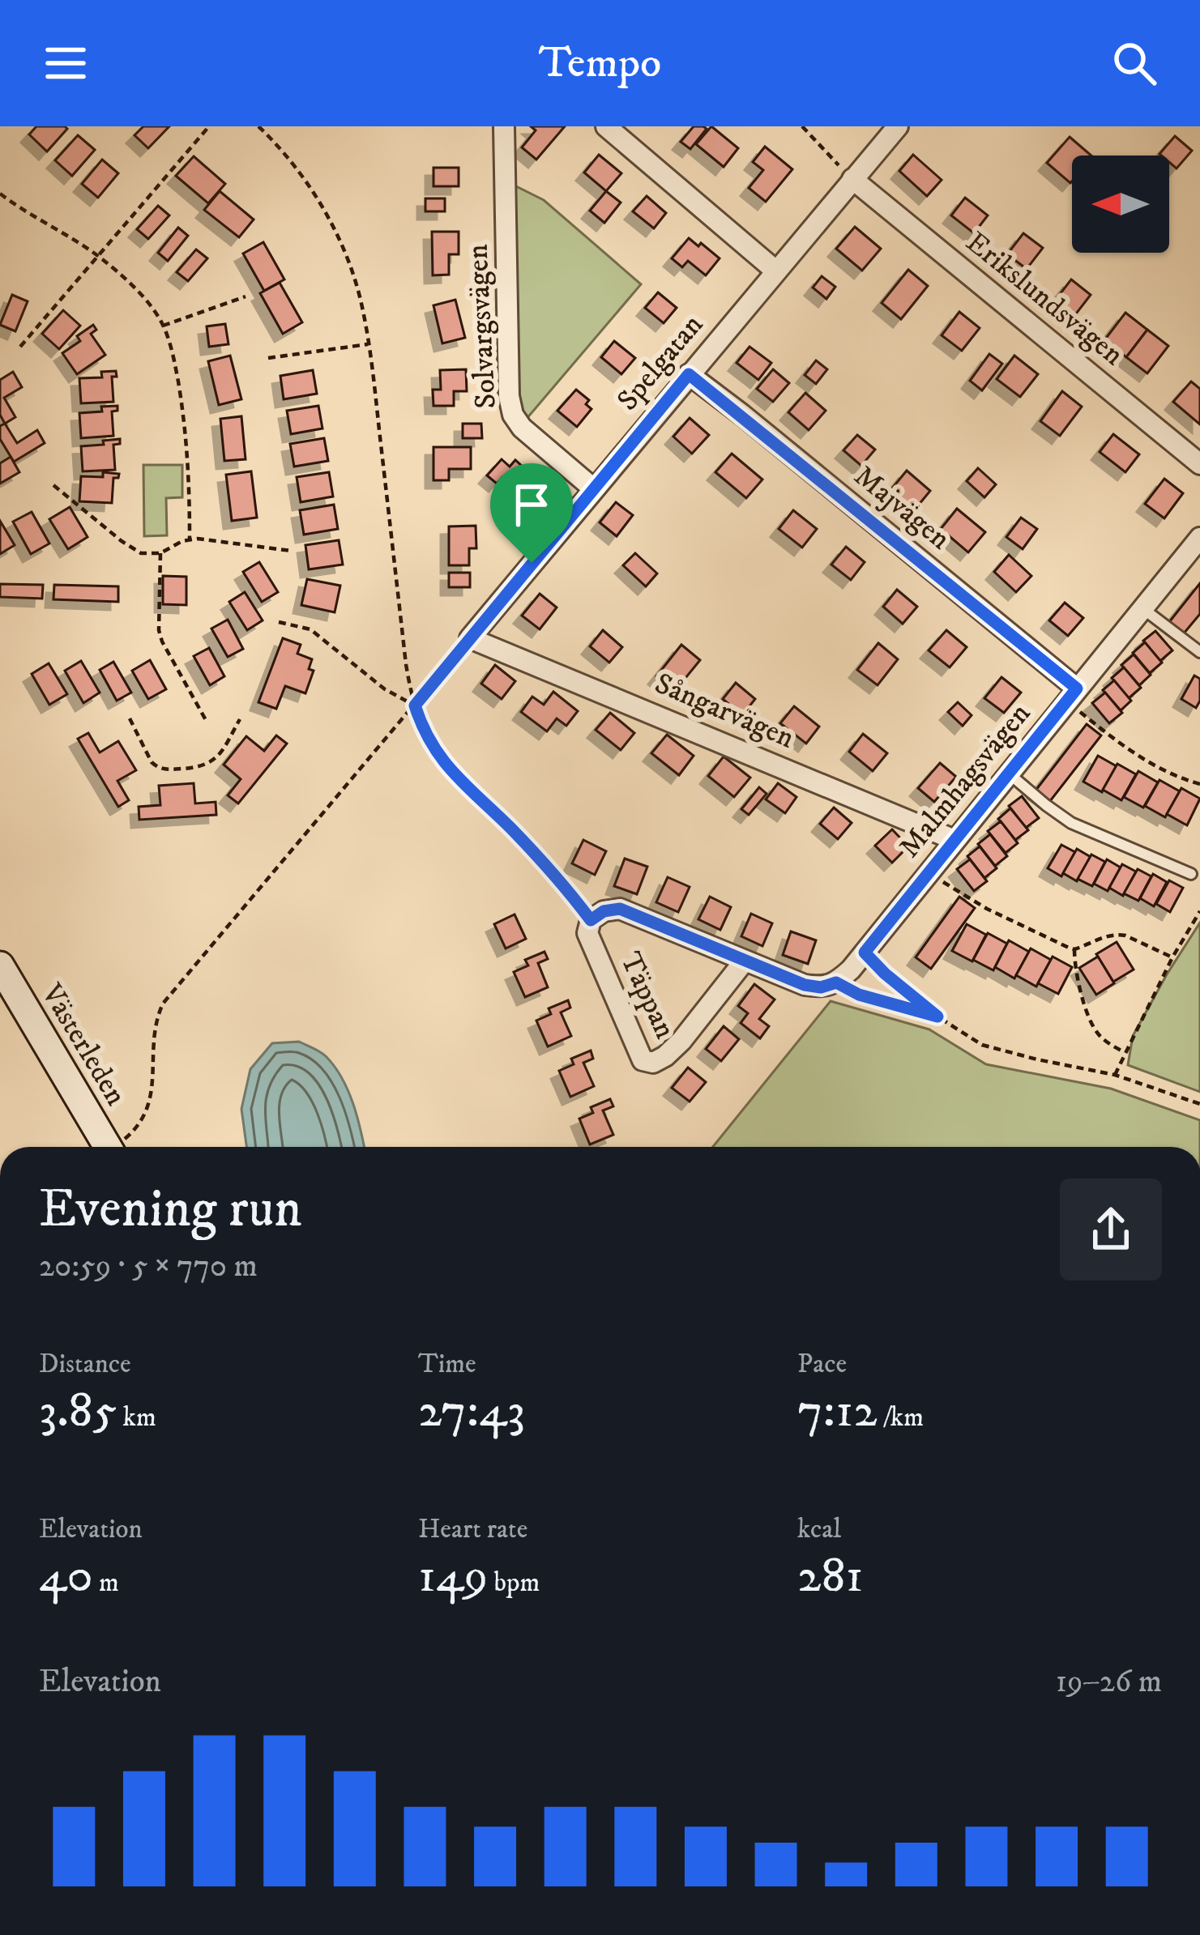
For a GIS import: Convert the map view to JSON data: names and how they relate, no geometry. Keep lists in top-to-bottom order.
{
  "streets": {
    "street": [
      "Erikslundsvägen",
      "Solvargsvägen",
      "Spelgatan",
      "Majvägen",
      "Sångarvägen",
      "Malmhagsvägen",
      "Täppan",
      "Västerleden"
    ]
  },
  "crossings": [
    ["Erikslundsvägen", "Spelgatan"],
    ["Solvargsvägen", "Spelgatan"],
    ["Spelgatan", "Majvägen"],
    ["Spelgatan", "Sångarvägen"],
    ["Majvägen", "Malmhagsvägen"],
    ["Sångarvägen", "Malmhagsvägen"]
  ],
  "north": "left",
  "page": {
    "header": "Tempo",
    "heading": ["Evening run", "20:59 · 5 × 770 m"],
    "stats": [
      ["Distance", "3.85 km"],
      ["Time", "27:43"],
      ["Pace", "7:12 /km"],
      ["Elevation", "40 m"],
      ["Heart rate", "149 bpm"],
      ["kcal", "281"]
    ],
    "chart": ["Elevation", "19–26 m"]
  }
}
